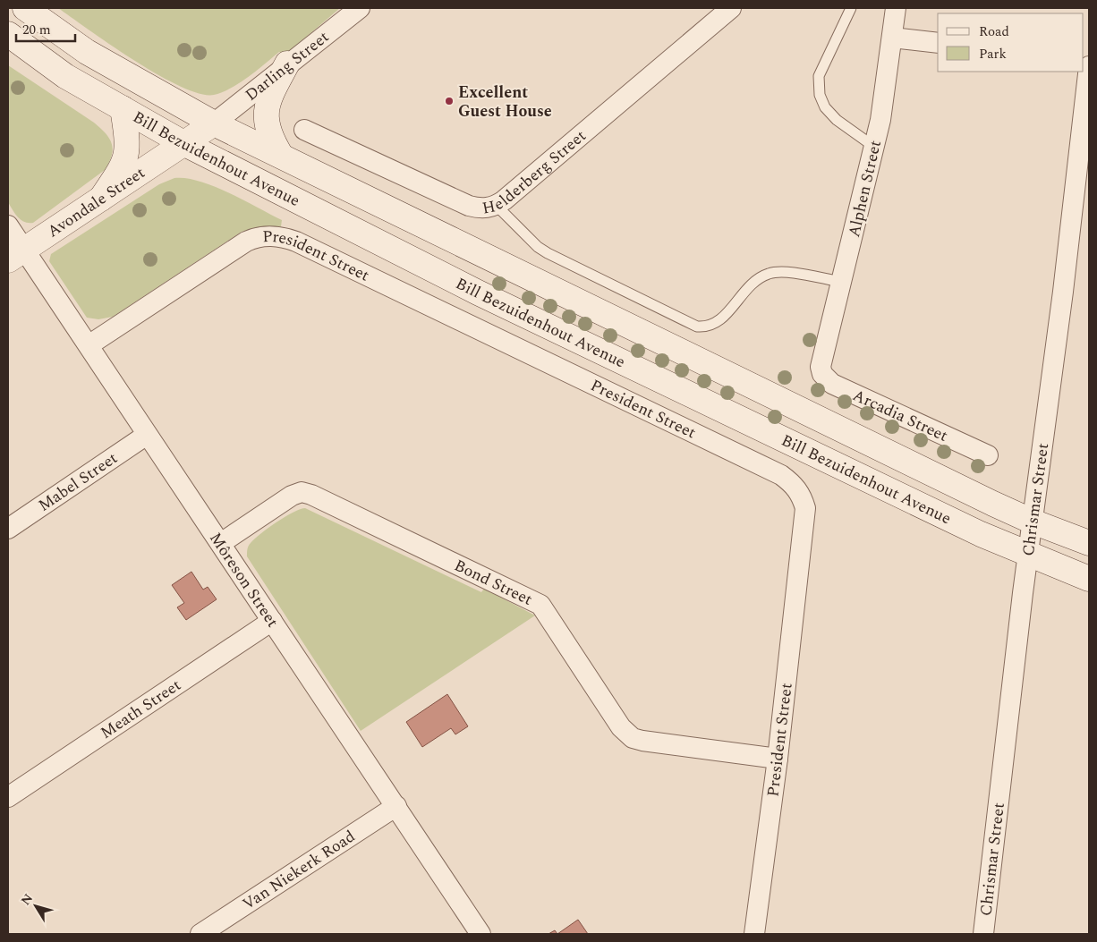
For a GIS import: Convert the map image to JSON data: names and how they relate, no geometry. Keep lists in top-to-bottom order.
{
  "streets": {
    "main road": ["Bill Bezuidenhout Avenue", "Avondale Street"],
    "street": [
      "Darling Street",
      "Helderberg Street",
      "Alphen Street",
      "President Street",
      "Arcadia Street",
      "Mabel Street",
      "Chrismar Street",
      "Môreson Street",
      "Bond Street",
      "Meath Street",
      "Van Niekerk Road"
    ]
  },
  "crossings": [
    ["Darling Street", "Bill Bezuidenhout Avenue"],
    ["Darling Street", "Avondale Street"],
    ["Bill Bezuidenhout Avenue", "Avondale Street"],
    ["Bill Bezuidenhout Avenue", "Chrismar Street"],
    ["Alphen Street", "Arcadia Street"],
    ["Avondale Street", "Môreson Street"],
    ["President Street", "Môreson Street"],
    ["President Street", "Bond Street"],
    ["Mabel Street", "Môreson Street"],
    ["Môreson Street", "Bond Street"],
    ["Môreson Street", "Meath Street"],
    ["Môreson Street", "Van Niekerk Road"]
  ],
  "places": ["Excellent Guest House"],
  "legend": ["Road", "Park"],
  "scale_bar": "20 m",
  "north": "top left"
}
